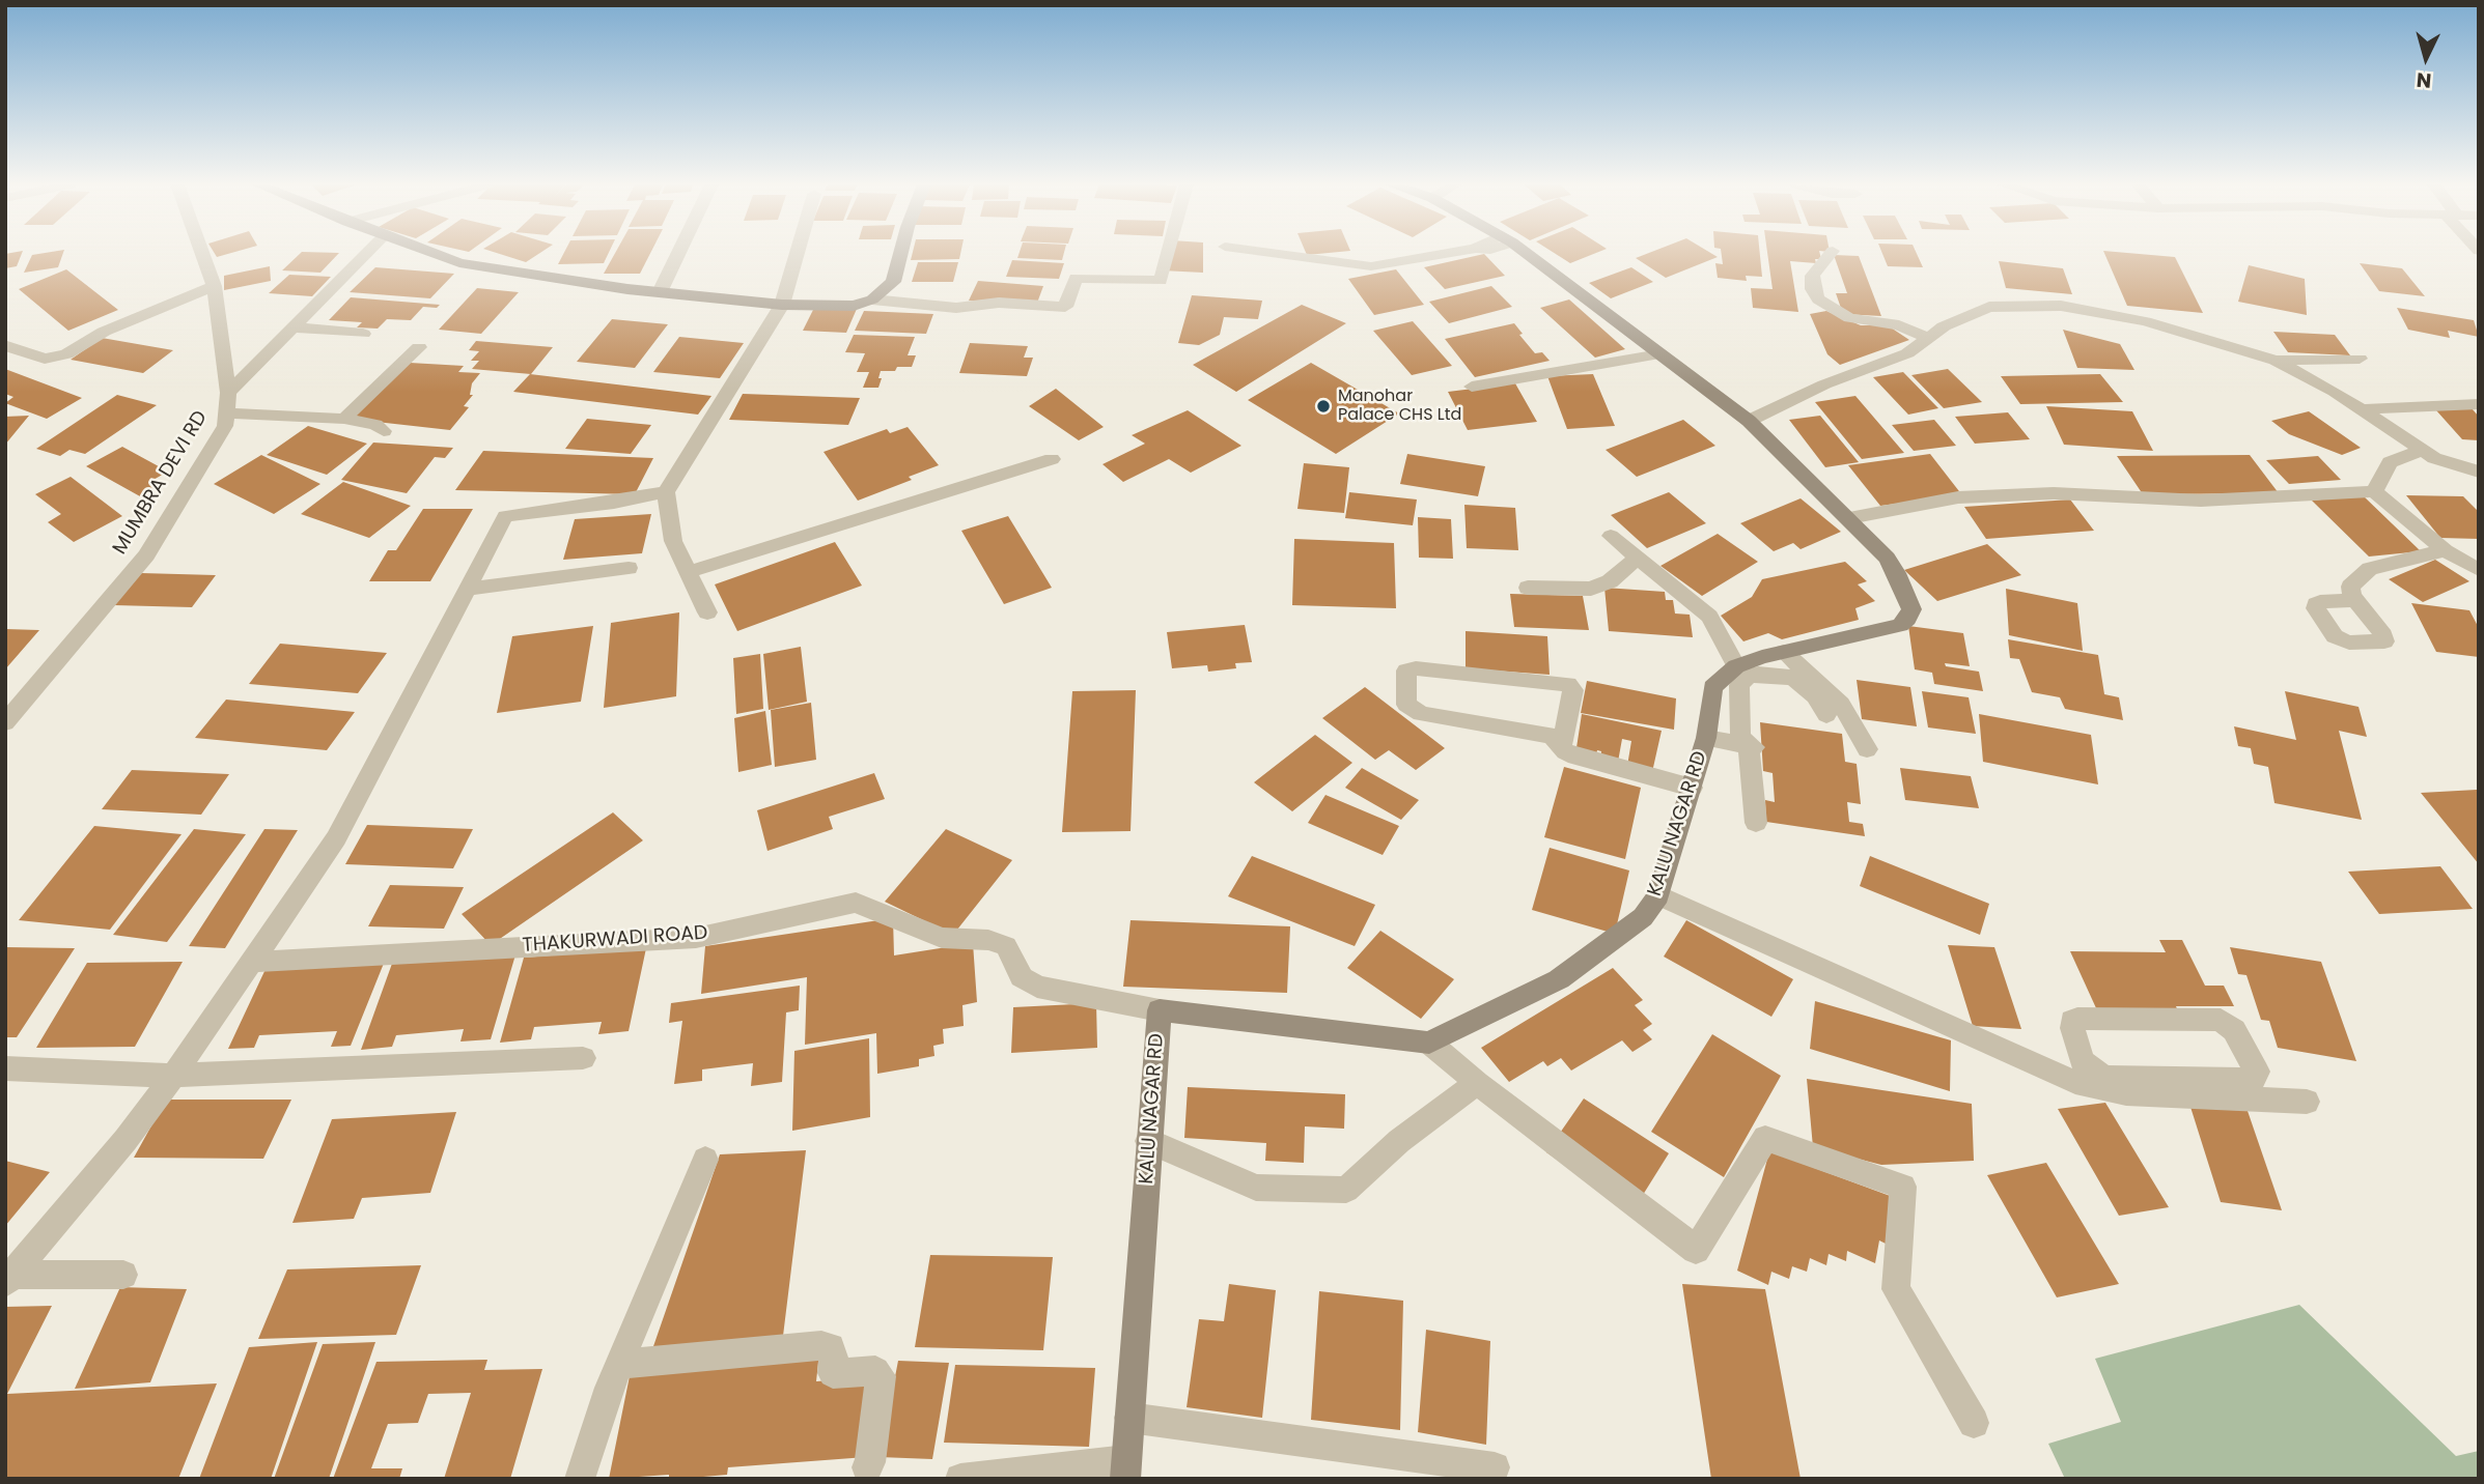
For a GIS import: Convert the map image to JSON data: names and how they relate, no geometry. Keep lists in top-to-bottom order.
{
  "streets": {
    "street": ["MUMBRA DEVI RD", "KALU NAGAR RD", "THAKURWADI ROAD"]
  },
  "crossings": [
    ["KALU NAGAR RD", "THAKURWADI ROAD"]
  ],
  "places": ["Manohar Palace CHS Ltd"],
  "north": "bottom"
}
